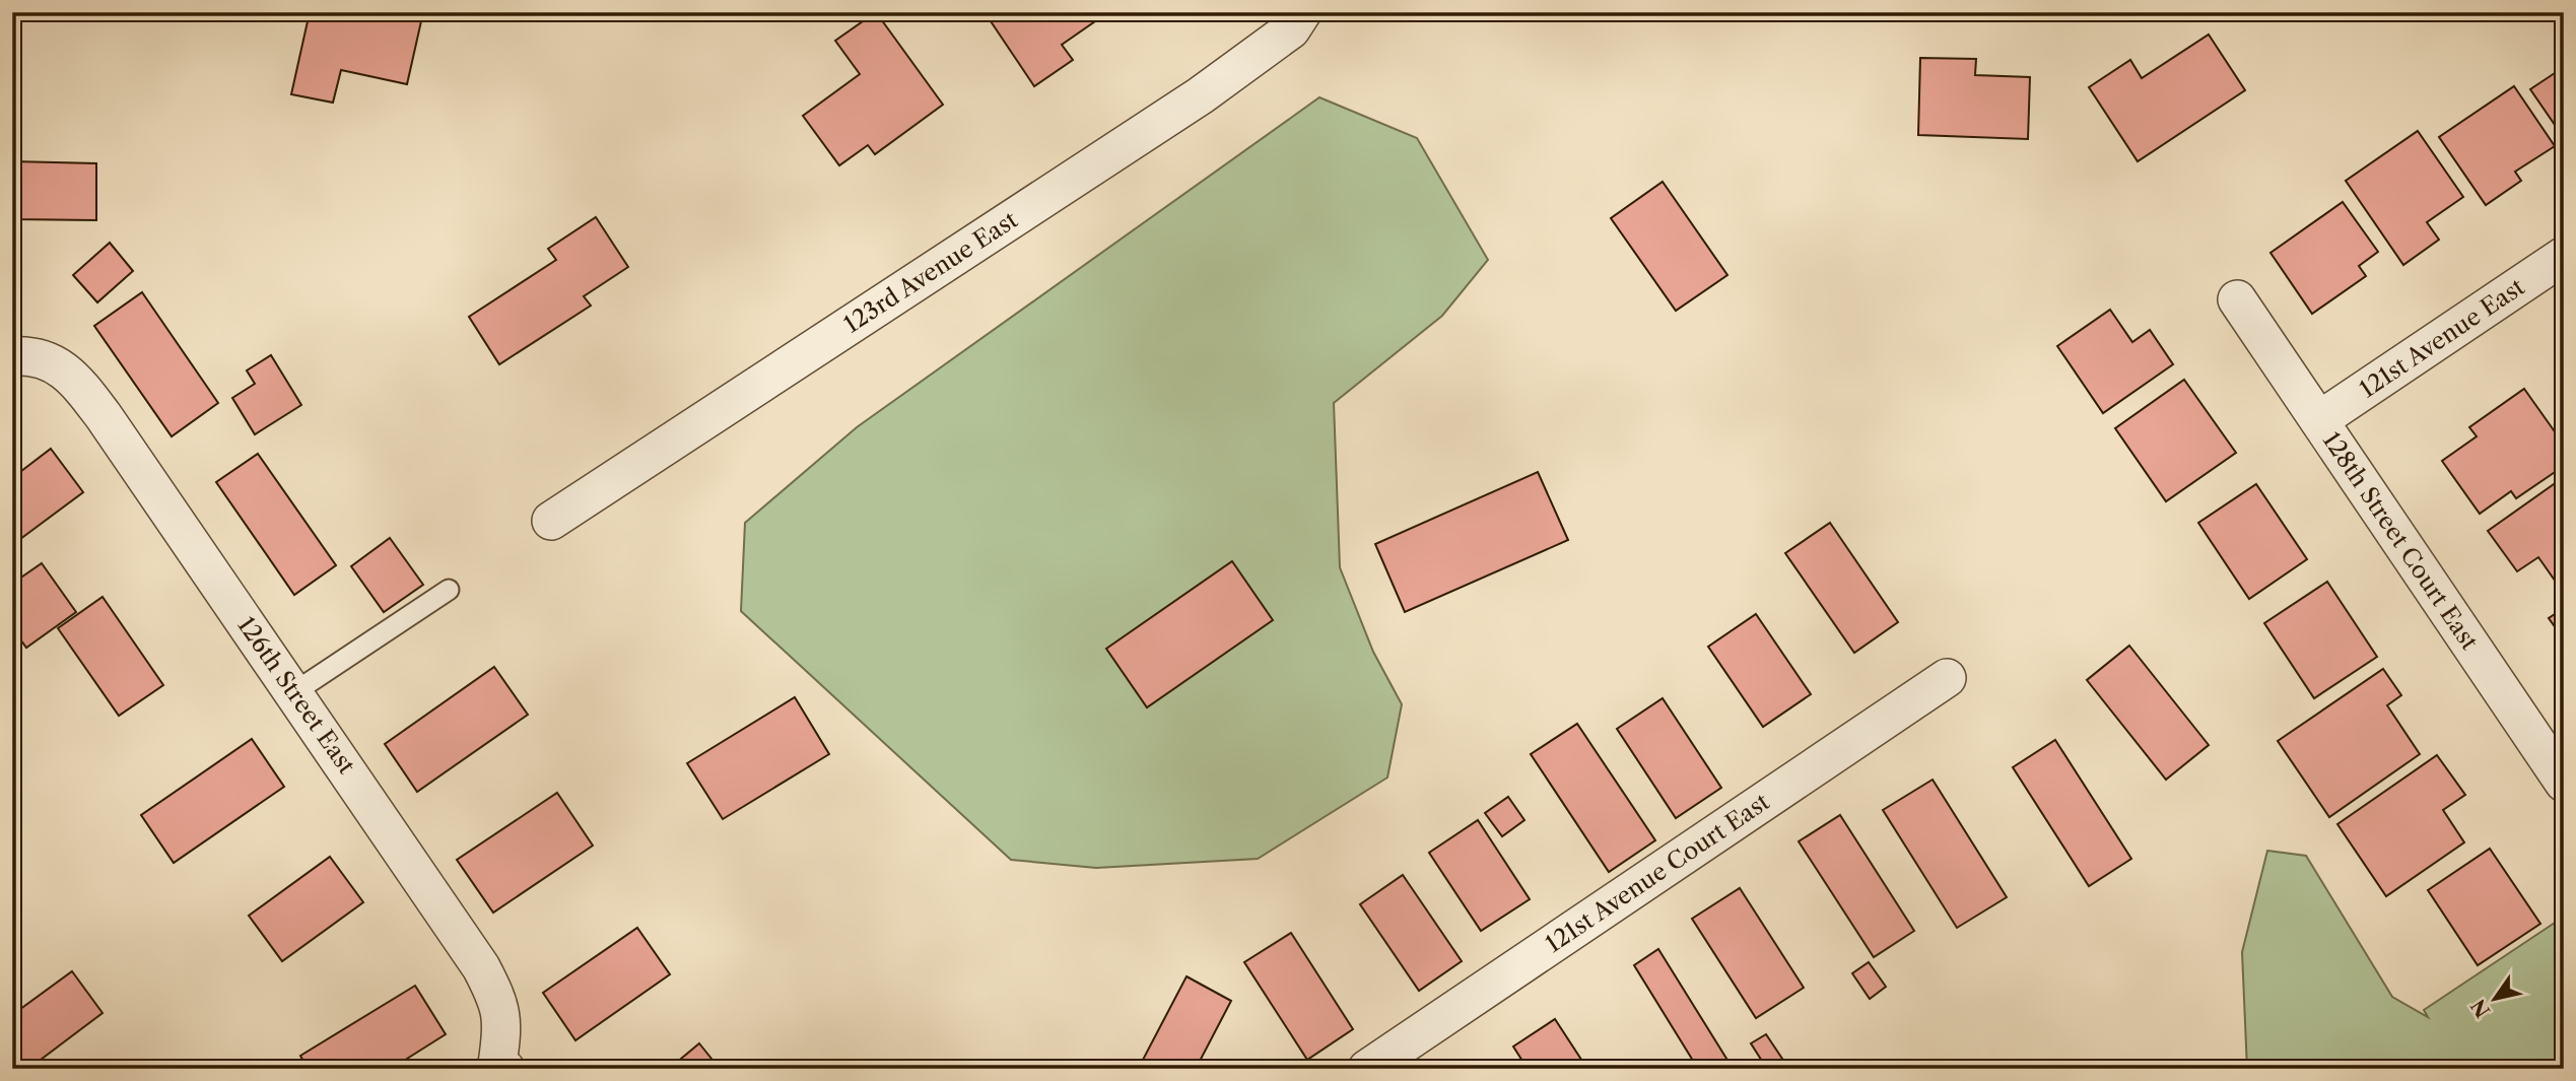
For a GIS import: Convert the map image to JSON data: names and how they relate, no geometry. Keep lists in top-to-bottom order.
{
  "streets": {
    "street": [
      "123rd Avenue East",
      "121st Avenue East",
      "128th Street Court East",
      "126th Street East",
      "121st Avenue Court East"
    ]
  },
  "crossings": [
    ["121st Avenue East", "128th Street Court East"]
  ],
  "north": "bottom left"
}
